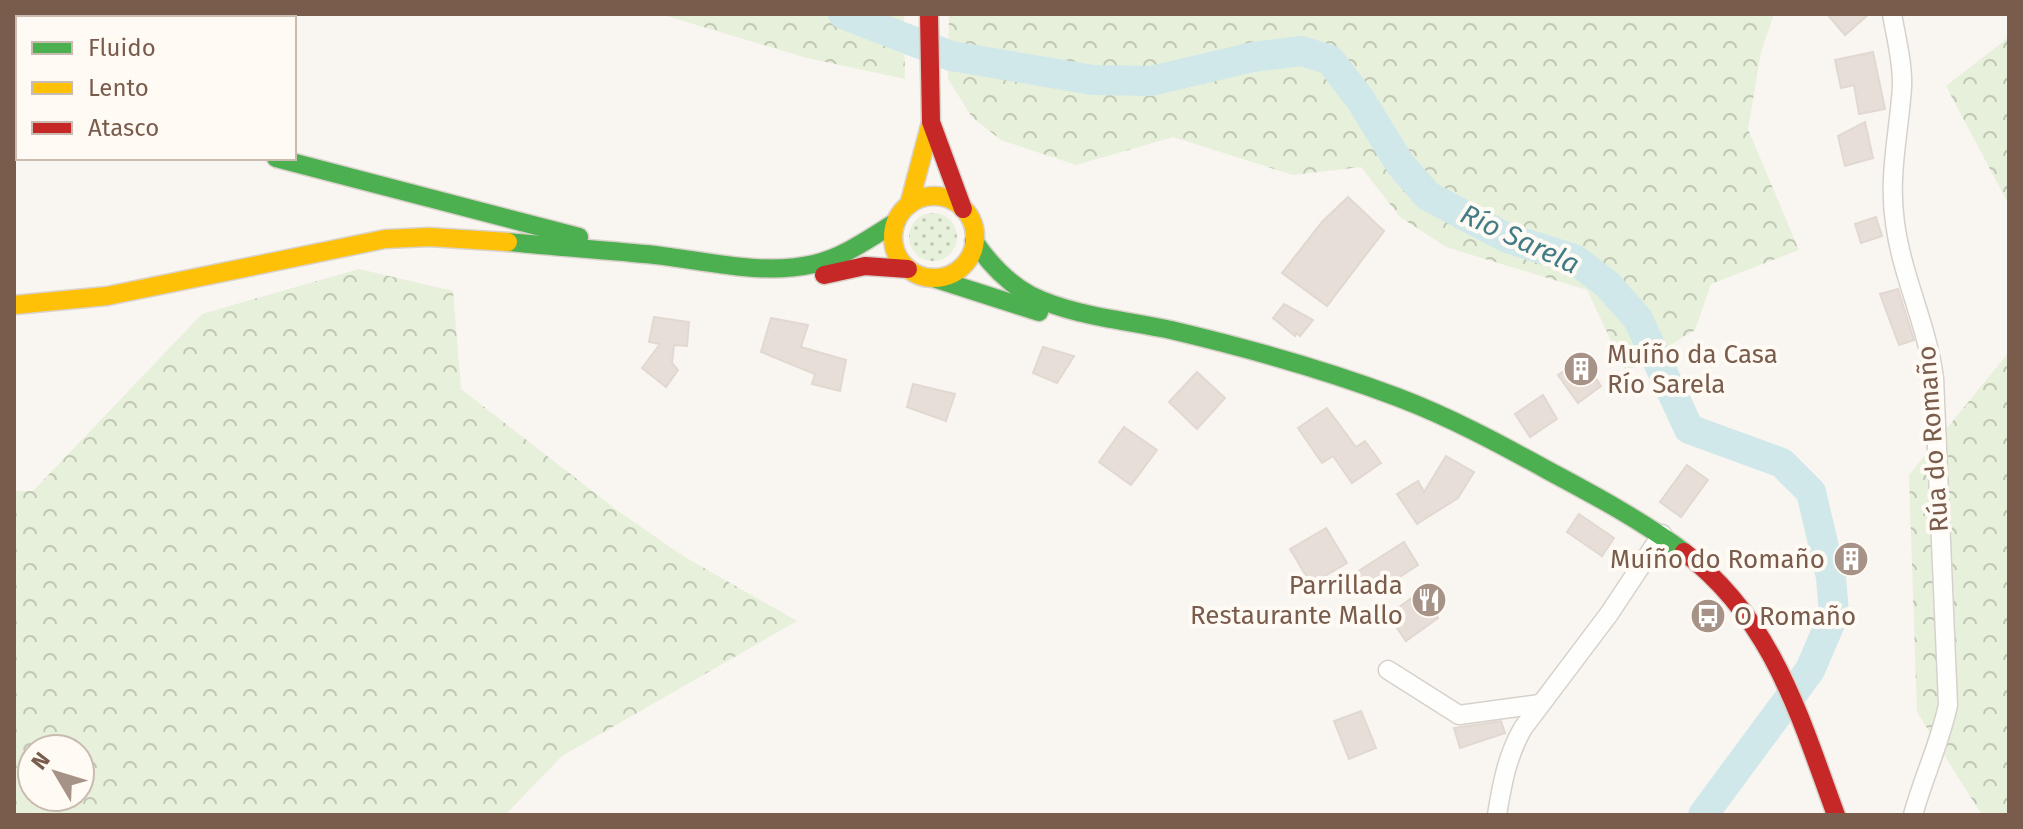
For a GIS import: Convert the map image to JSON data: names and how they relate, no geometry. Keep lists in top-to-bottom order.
{
  "streets": {
    "street": ["Rúa do Romaño"]
  },
  "water": ["Río Sarela"],
  "places": {
    "building": ["Muíño da Casa Río Sarela", "Muíño do Romaño"],
    "restaurant": ["Parrillada Restaurante Mallo"],
    "bus stop": ["O Romaño"]
  },
  "legend": ["Fluido", "Lento", "Atasco"],
  "north": "top left"
}
